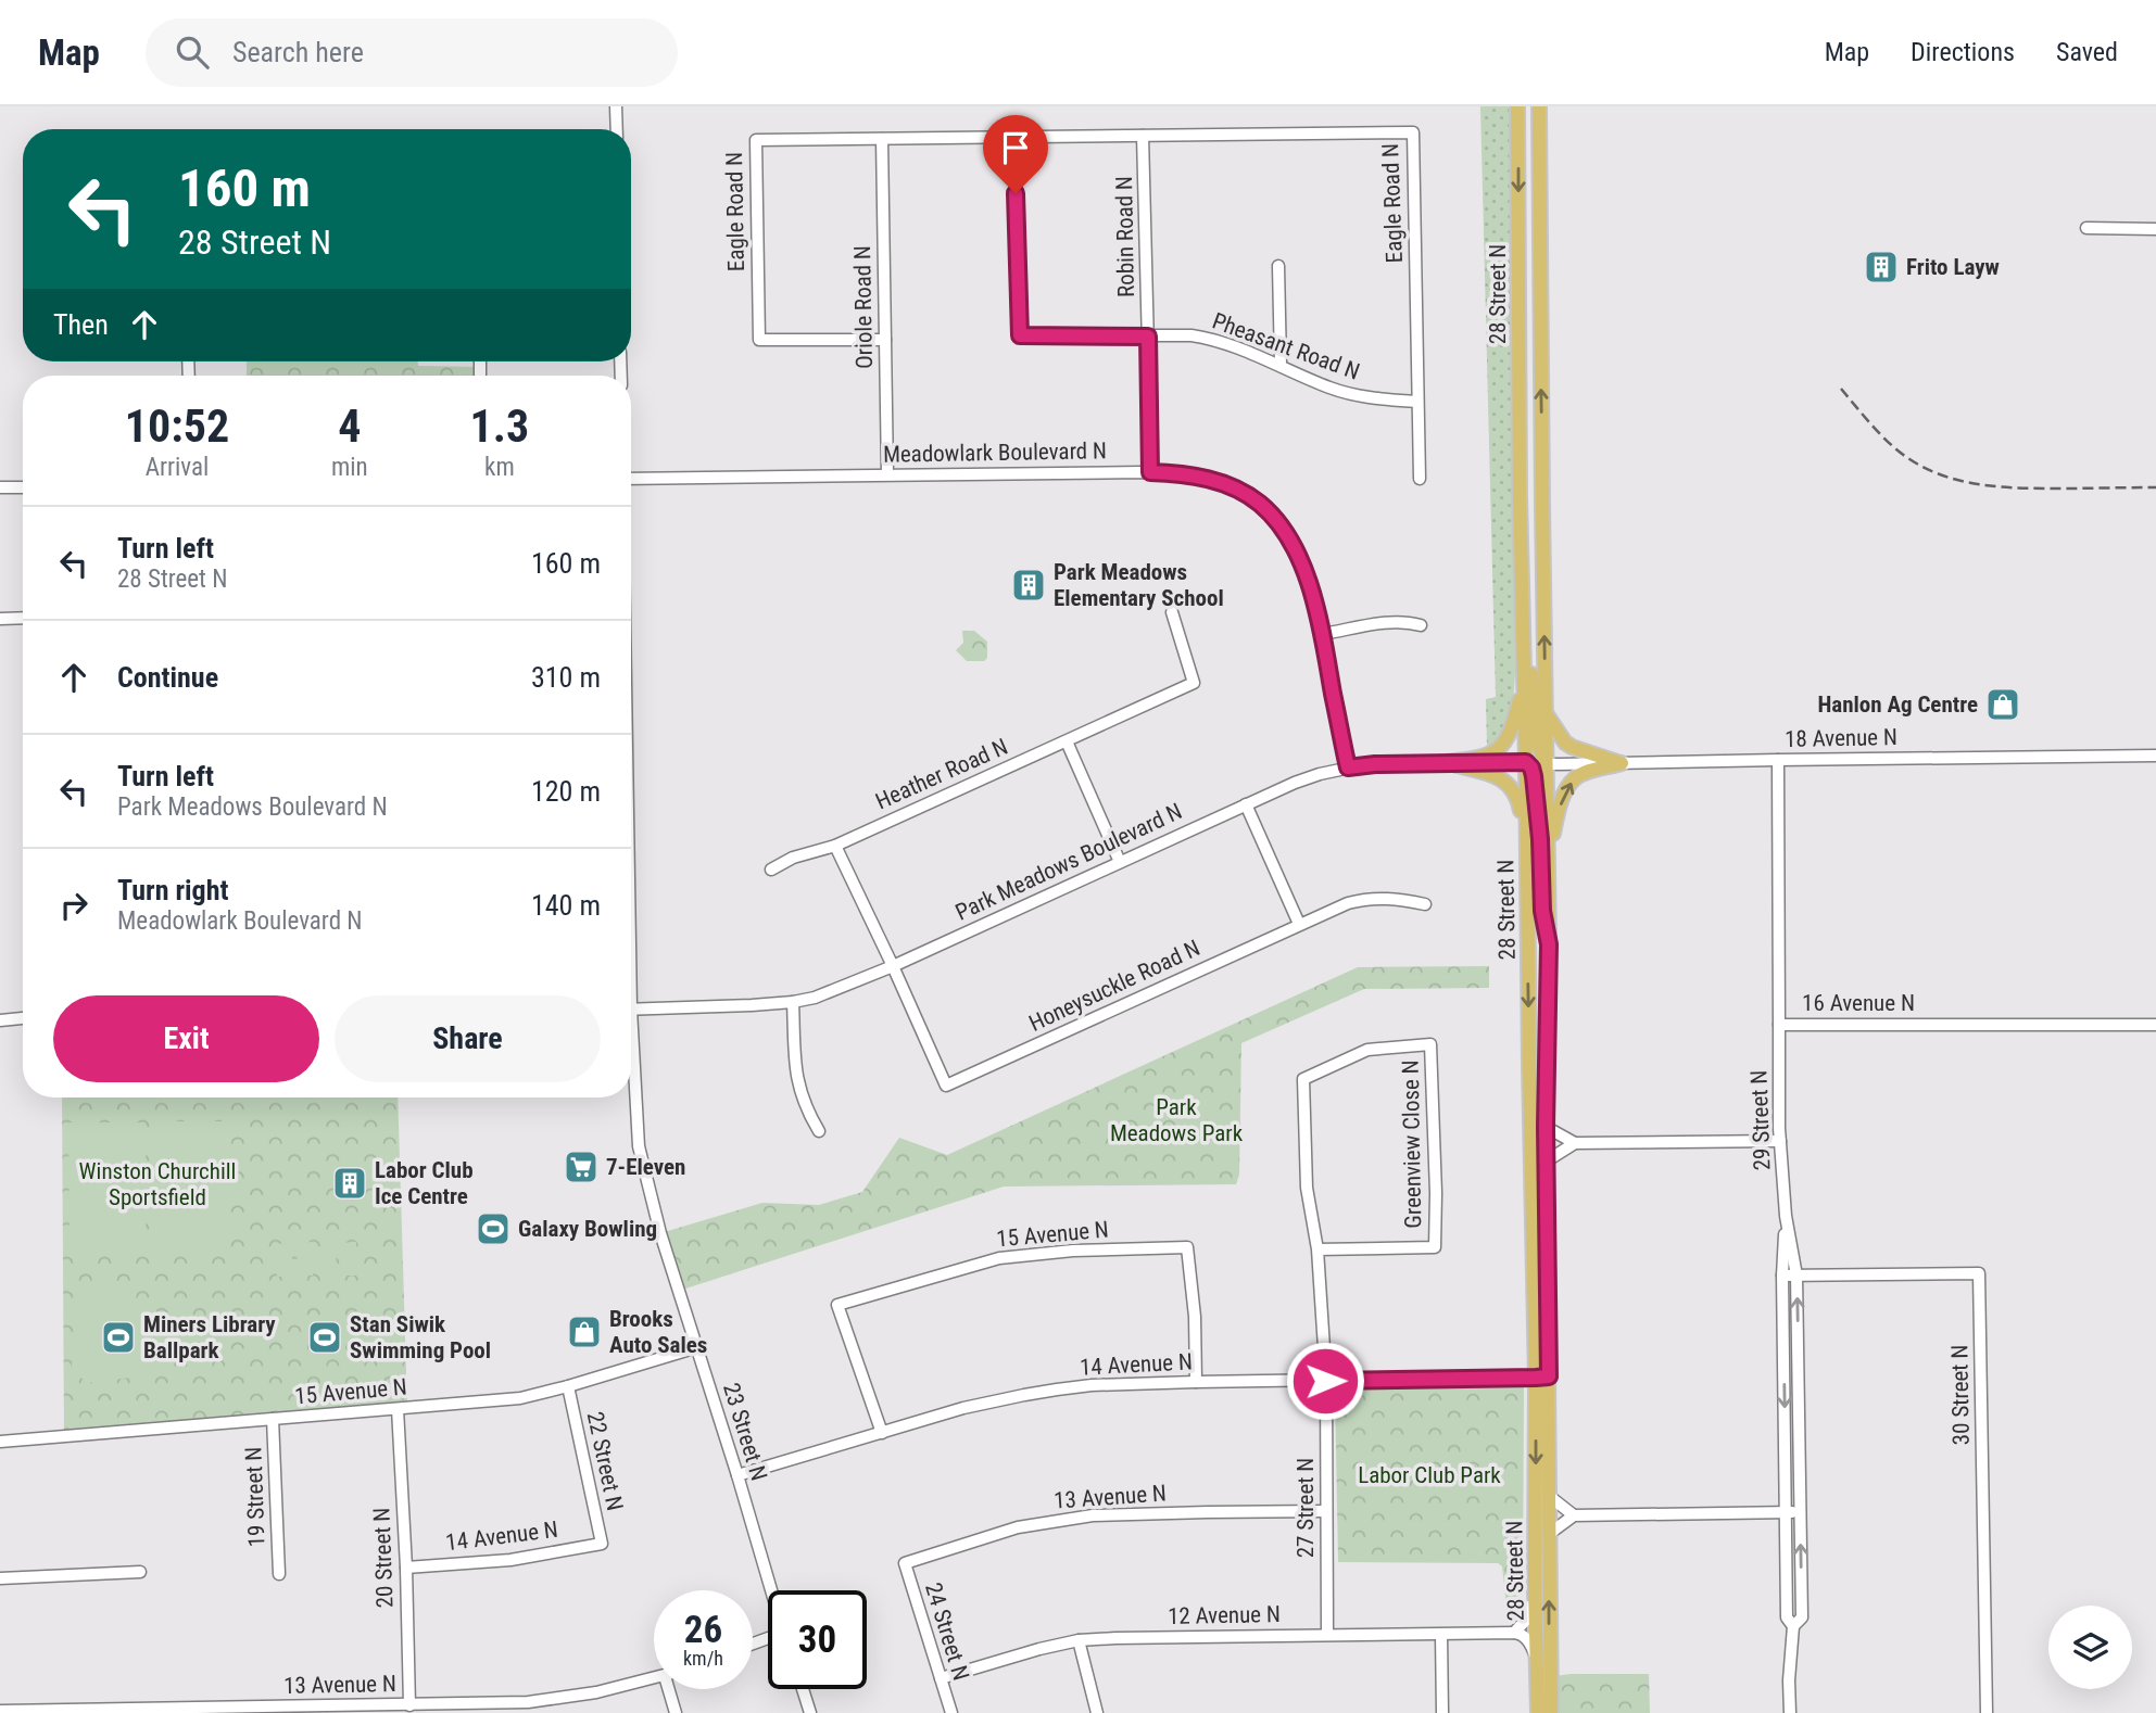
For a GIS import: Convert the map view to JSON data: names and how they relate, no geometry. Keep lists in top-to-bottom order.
{
  "streets": {
    "main road": ["28 Street N"],
    "street": [
      "Eagle Road N",
      "Robin Road N",
      "Oriole Road N",
      "Pheasant Road N",
      "Meadowlark Boulevard N",
      "18 Avenue N",
      "Heather Road N",
      "Park Meadows Boulevard N",
      "Honeysuckle Road N",
      "16 Avenue N",
      "29 Street N",
      "Greenview Close N",
      "15 Avenue N",
      "14 Avenue N",
      "30 Street N",
      "23 Street N",
      "22 Street N",
      "19 Street N",
      "13 Avenue N",
      "27 Street N",
      "20 Street N",
      "12 Avenue N",
      "24 Street N"
    ]
  },
  "crossings": [
    ["Eagle Road N", "Robin Road N"],
    ["Eagle Road N", "Oriole Road N"],
    ["Eagle Road N", "Pheasant Road N"],
    ["Robin Road N", "Pheasant Road N"],
    ["Robin Road N", "Meadowlark Boulevard N"],
    ["28 Street N", "18 Avenue N"],
    ["28 Street N", "Park Meadows Boulevard N"],
    ["28 Street N", "14 Avenue N"],
    ["Oriole Road N", "Meadowlark Boulevard N"],
    ["Meadowlark Boulevard N", "Park Meadows Boulevard N"],
    ["18 Avenue N", "Park Meadows Boulevard N"],
    ["18 Avenue N", "16 Avenue N"],
    ["Park Meadows Boulevard N", "Honeysuckle Road N"],
    ["16 Avenue N", "29 Street N"],
    ["Greenview Close N", "14 Avenue N"],
    ["Greenview Close N", "27 Street N"],
    ["15 Avenue N", "14 Avenue N"],
    ["15 Avenue N", "23 Street N"],
    ["15 Avenue N", "22 Street N"],
    ["15 Avenue N", "19 Street N"],
    ["15 Avenue N", "20 Street N"],
    ["14 Avenue N", "23 Street N"],
    ["14 Avenue N", "22 Street N"],
    ["14 Avenue N", "27 Street N"],
    ["14 Avenue N", "20 Street N"],
    ["13 Avenue N", "27 Street N"],
    ["13 Avenue N", "20 Street N"],
    ["13 Avenue N", "24 Street N"],
    ["27 Street N", "12 Avenue N"],
    ["12 Avenue N", "24 Street N"]
  ],
  "parks": ["Park Meadows Park", "Winston Churchill Sportsfield", "Labor Club Park"],
  "places": {
    "building": ["Frito Layw", "Park Meadows Elementary School", "Labor Club Ice Centre"],
    "shop": ["Hanlon Ag Centre", "Brooks Auto Sales"],
    "supermarket": ["7-Eleven"],
    "sports": ["Galaxy Bowling", "Miners Library Ballpark", "Stan Siwik Swimming Pool"]
  },
  "page": {
    "header": "Map",
    "search": "Search here",
    "nav": ["Map", "Directions", "Saved"],
    "turn": ["160 m", "28 Street N"],
    "then": "Then",
    "eta": [
      "10:52",
      "Arrival",
      "4",
      "min",
      "1.3",
      "km"
    ],
    "list": [
      {
        "name": "Turn left",
        "note": "28 Street N",
        "value": "160 m"
      },
      {
        "name": "Continue",
        "value": "310 m"
      },
      {
        "name": "Turn left",
        "note": "Park Meadows Boulevard N",
        "value": "120 m"
      },
      {
        "name": "Turn right",
        "note": "Meadowlark Boulevard N",
        "value": "140 m"
      }
    ],
    "buttons": ["Exit", "Share"],
    "speed": "26 km/h",
    "limit": "30"
  }
}
